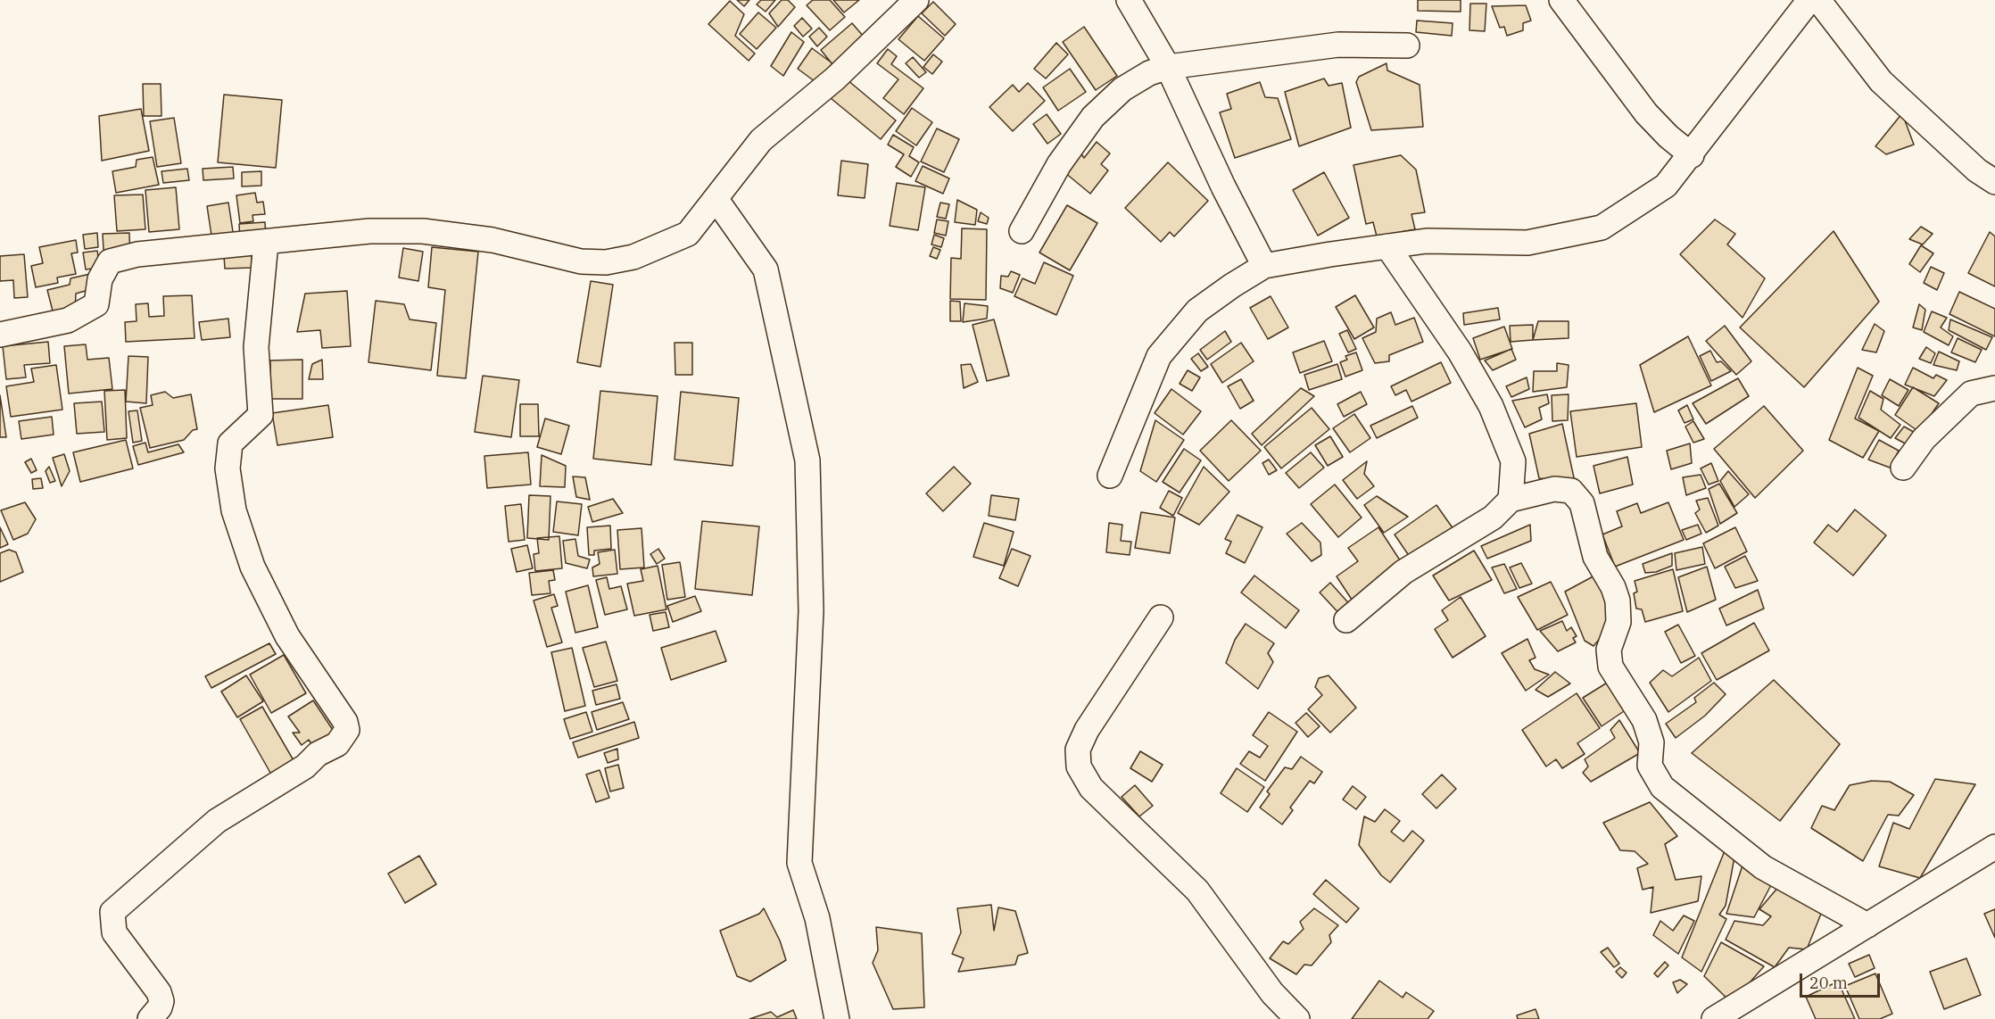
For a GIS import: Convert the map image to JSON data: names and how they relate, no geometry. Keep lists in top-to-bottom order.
{
  "scale_bar": "20 m"
}
